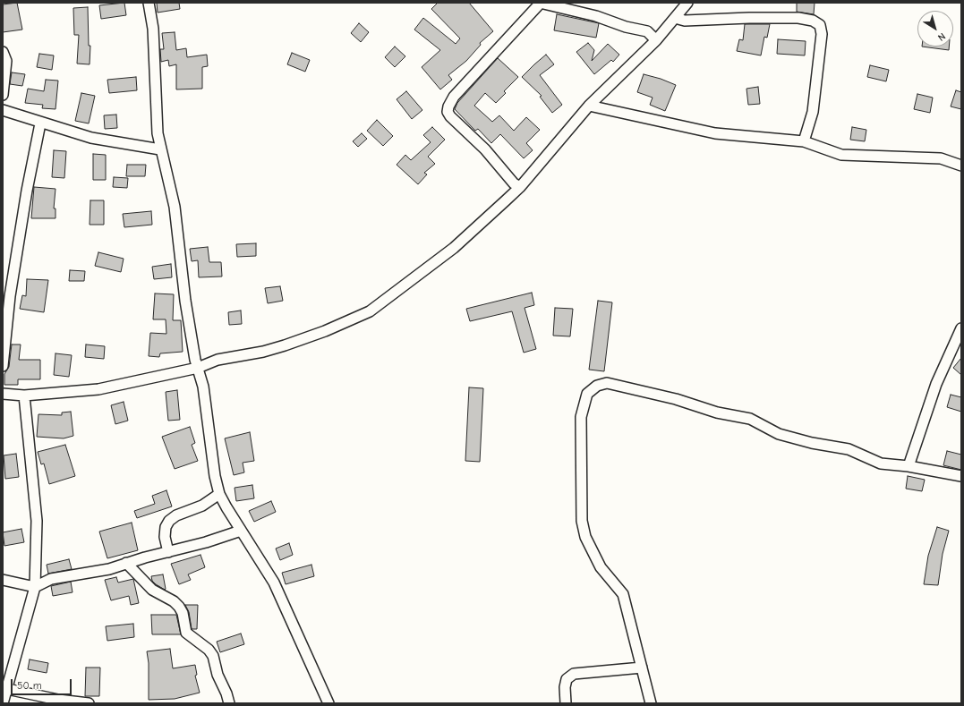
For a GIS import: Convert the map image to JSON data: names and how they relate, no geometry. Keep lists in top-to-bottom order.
{
  "scale_bar": "50 m",
  "north": "bottom right"
}
